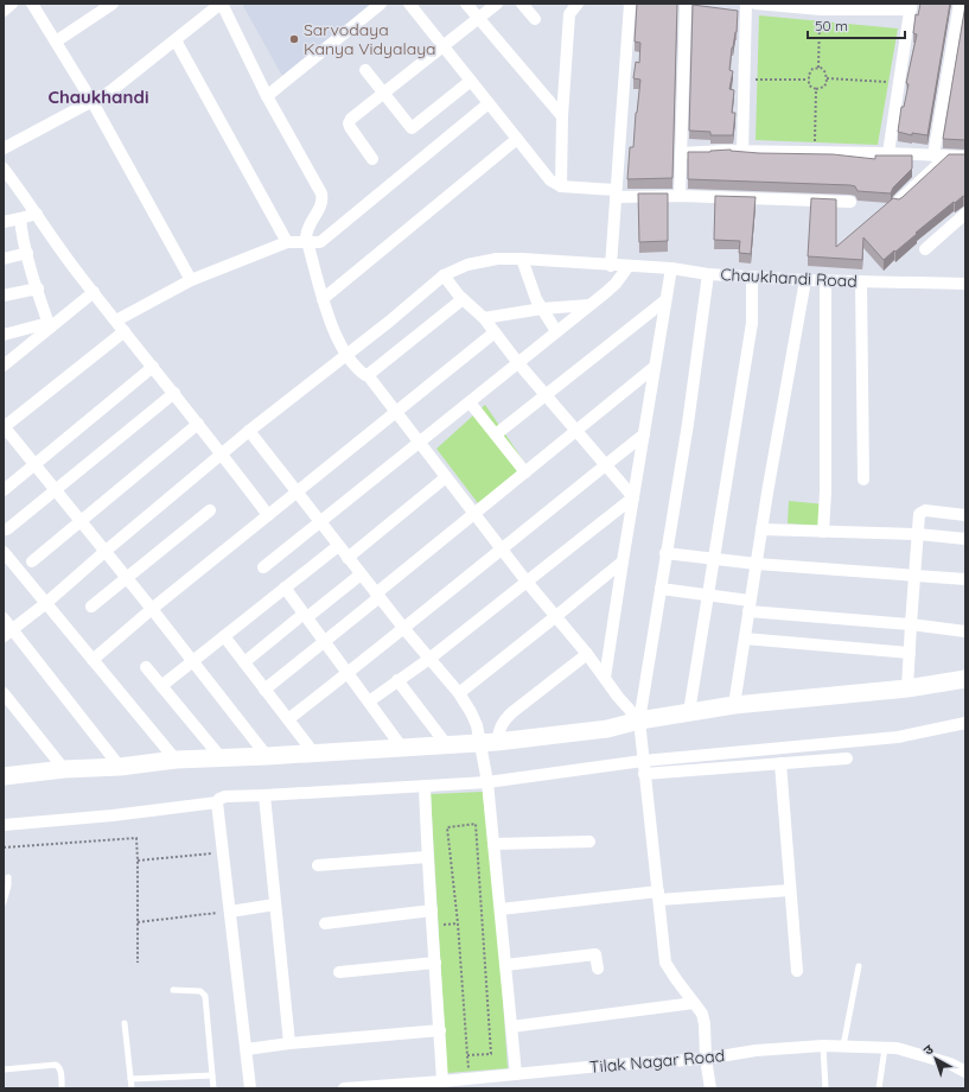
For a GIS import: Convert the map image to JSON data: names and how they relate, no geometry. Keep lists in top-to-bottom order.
{
  "streets": {
    "street": ["Chaukhandi Road", "Tilak Nagar Road"]
  },
  "districts": ["Chaukhandi"],
  "places": ["Sarvodaya Kanya Vidyalaya"],
  "scale_bar": "50 m",
  "north": "top left"
}
